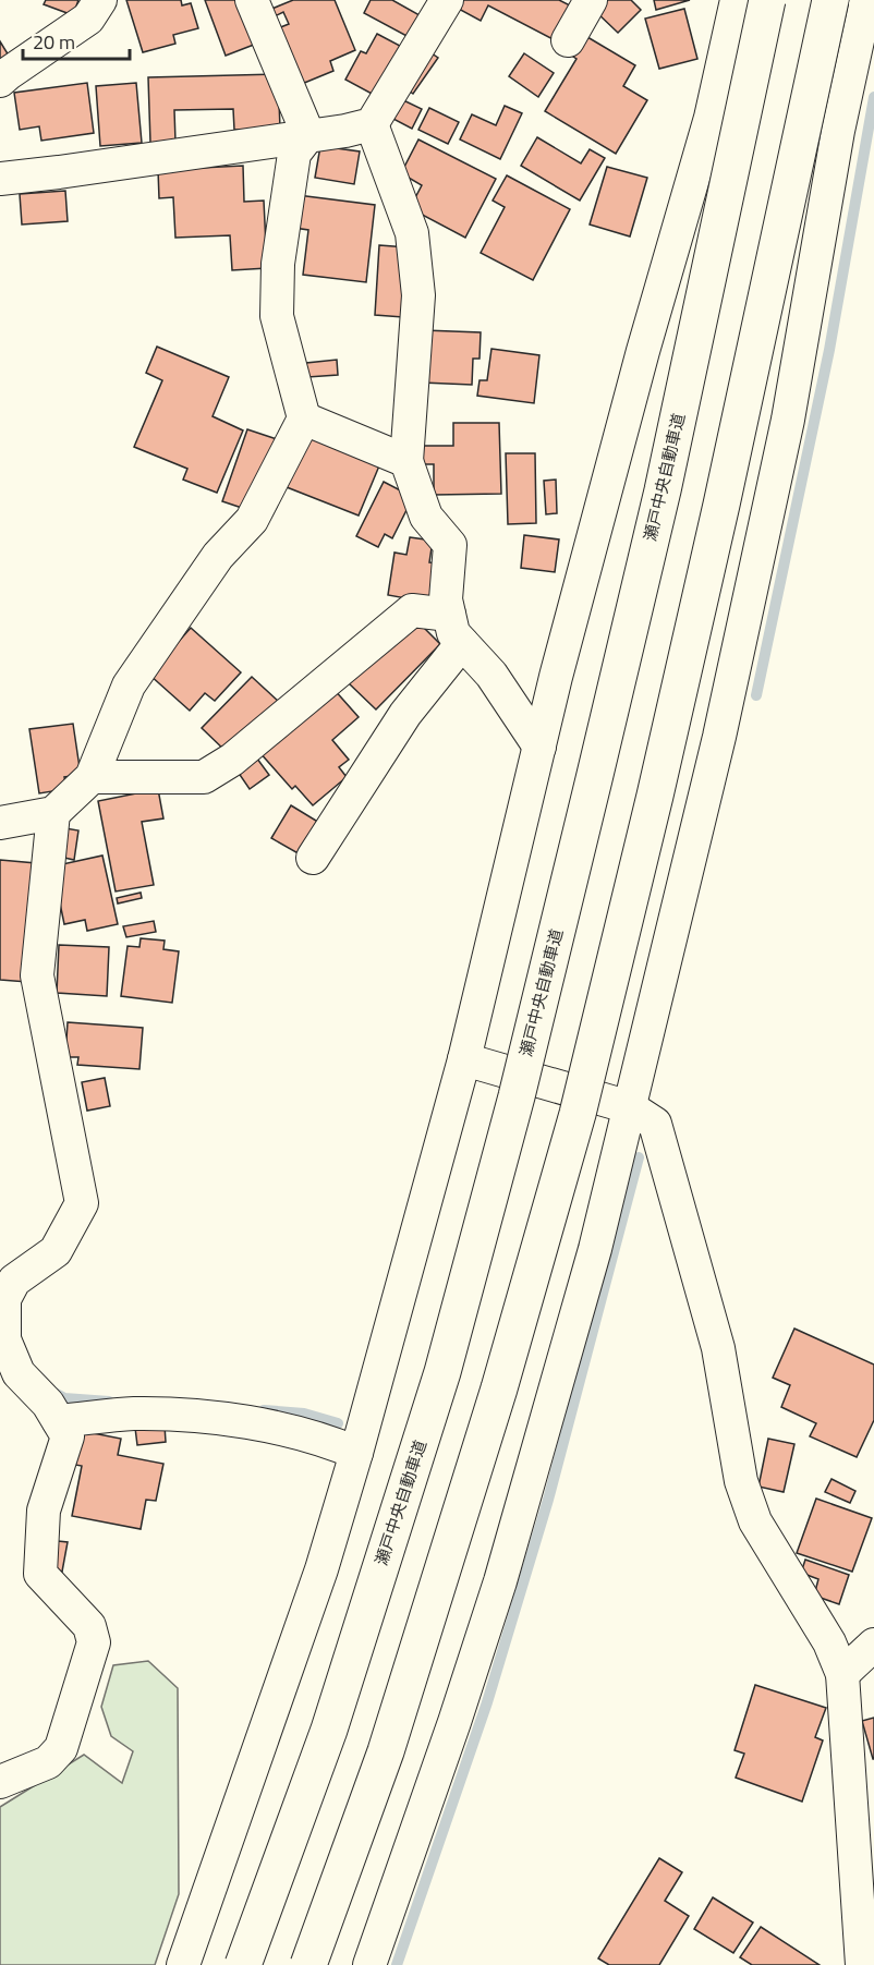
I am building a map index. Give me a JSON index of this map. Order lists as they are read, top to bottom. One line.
{"streets":{"highway":["瀬戸中央自動車道"]},"scale_bar":"20 m"}
